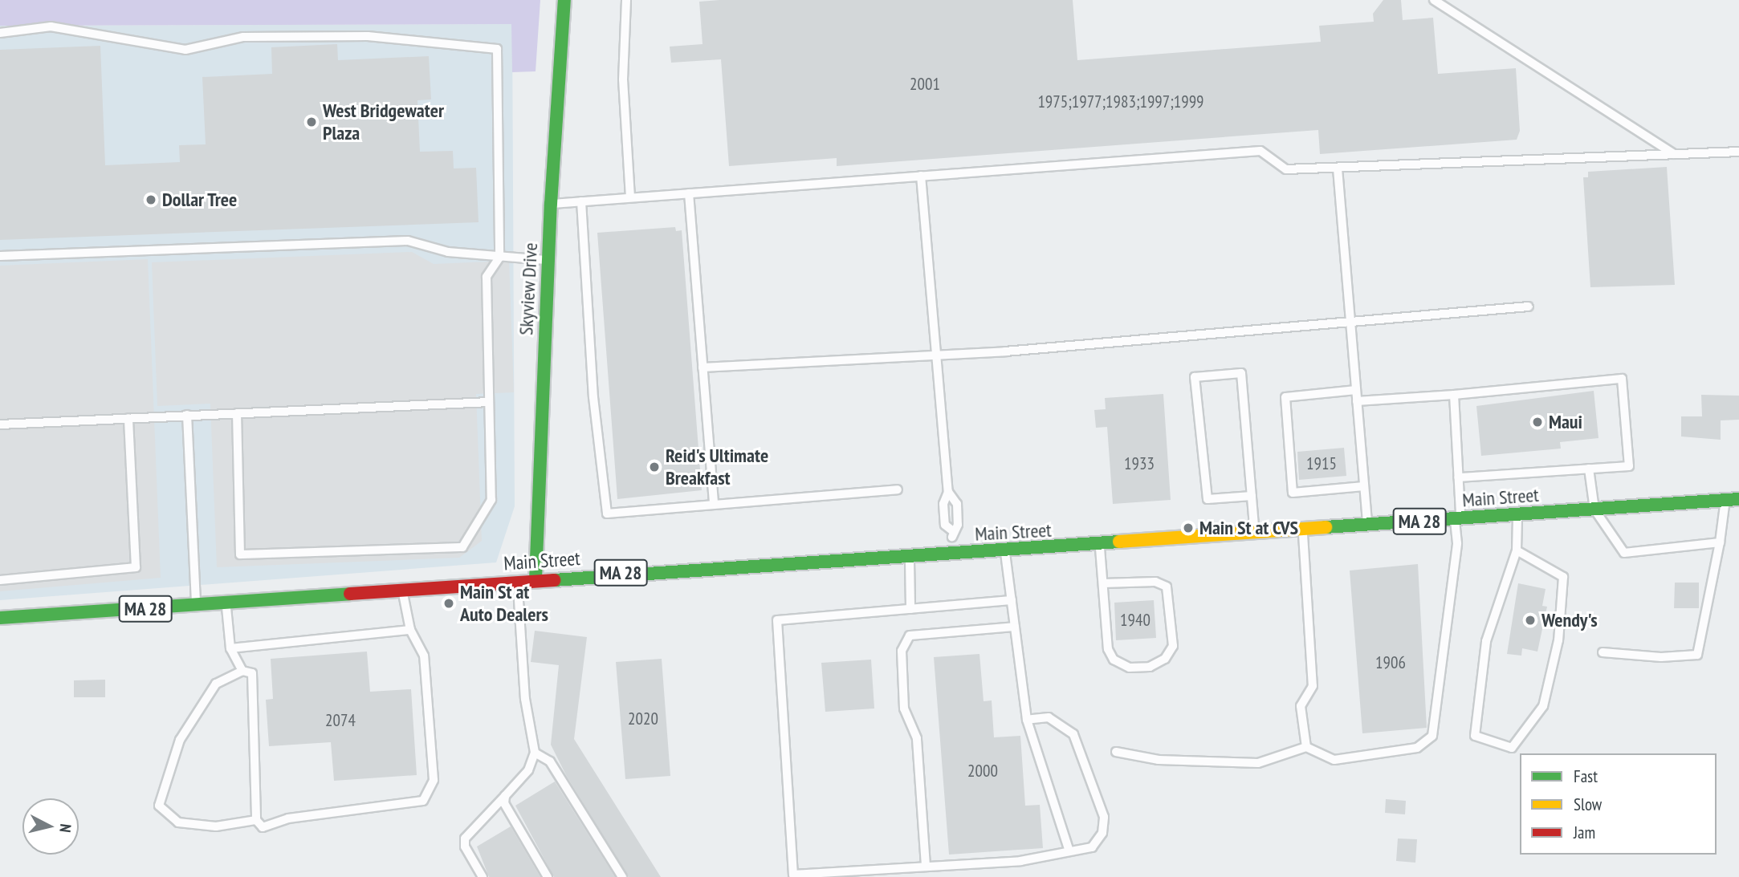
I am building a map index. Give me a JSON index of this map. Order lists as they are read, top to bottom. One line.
{"streets":{"main road":["Skyview Drive","Main Street","MA 28"]},"crossings":[["Skyview Drive","Main Street"],["Main Street","MA 28"]],"places":["West Bridgewater Plaza","Dollar Tree","Maui","Reid's Ultimate Breakfast","Main St at CVS","Main St at Auto Dealers","Wendy's"],"house_numbers":["2001","1975;1977;1983;1997;1999","1933","1915","1940","1906","2020","2074","2000"],"legend":["Fast","Slow","Jam"],"north":"right"}
